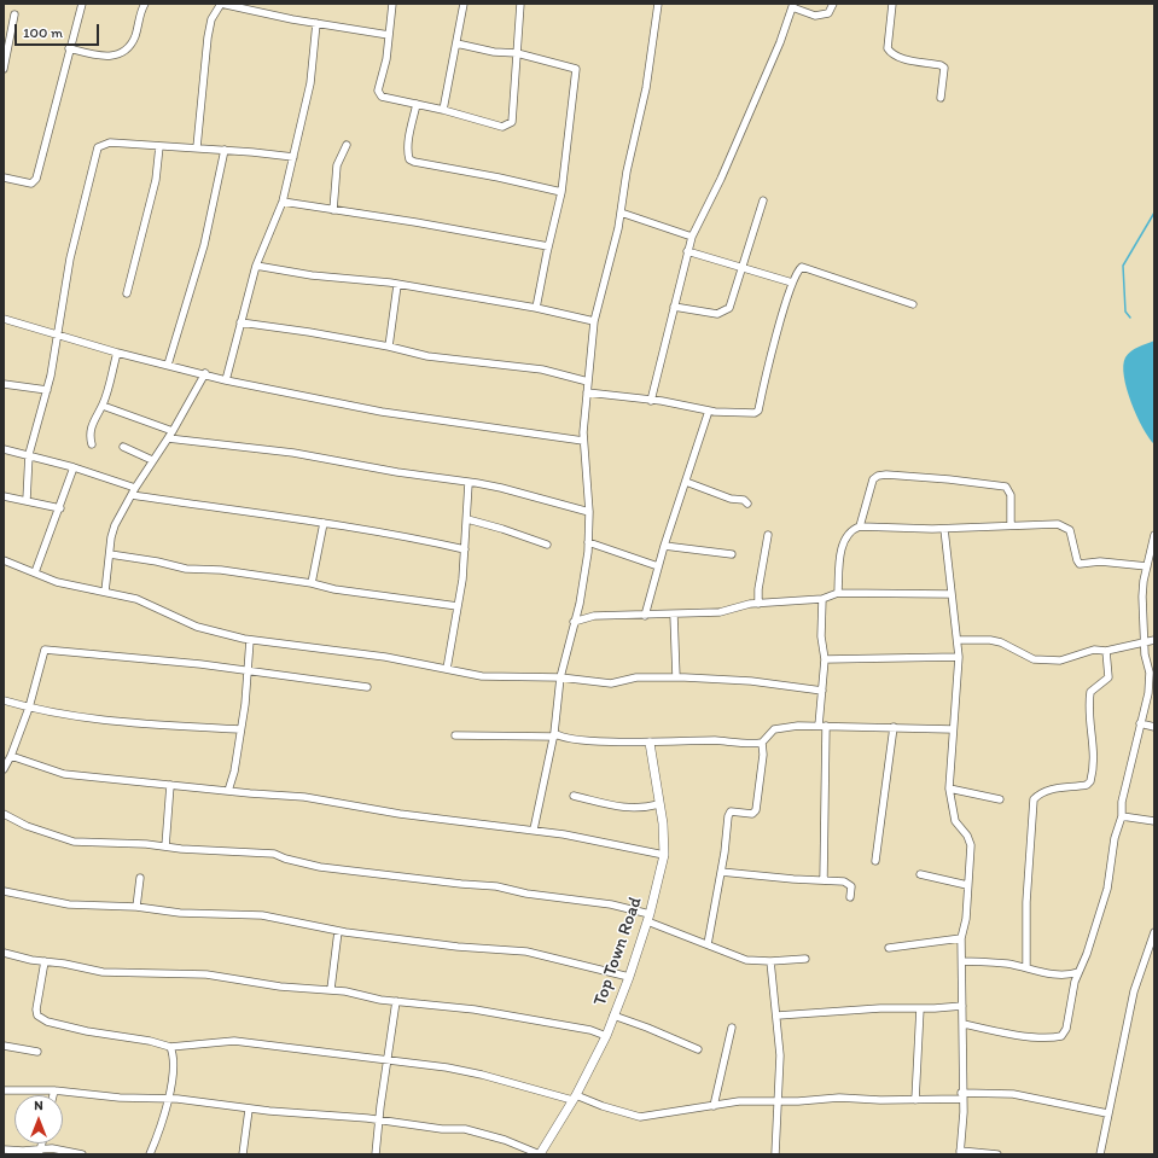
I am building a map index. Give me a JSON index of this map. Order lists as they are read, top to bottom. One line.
{"streets":{"street":["Top Town Road"]},"scale_bar":"100 m","north":"top"}
